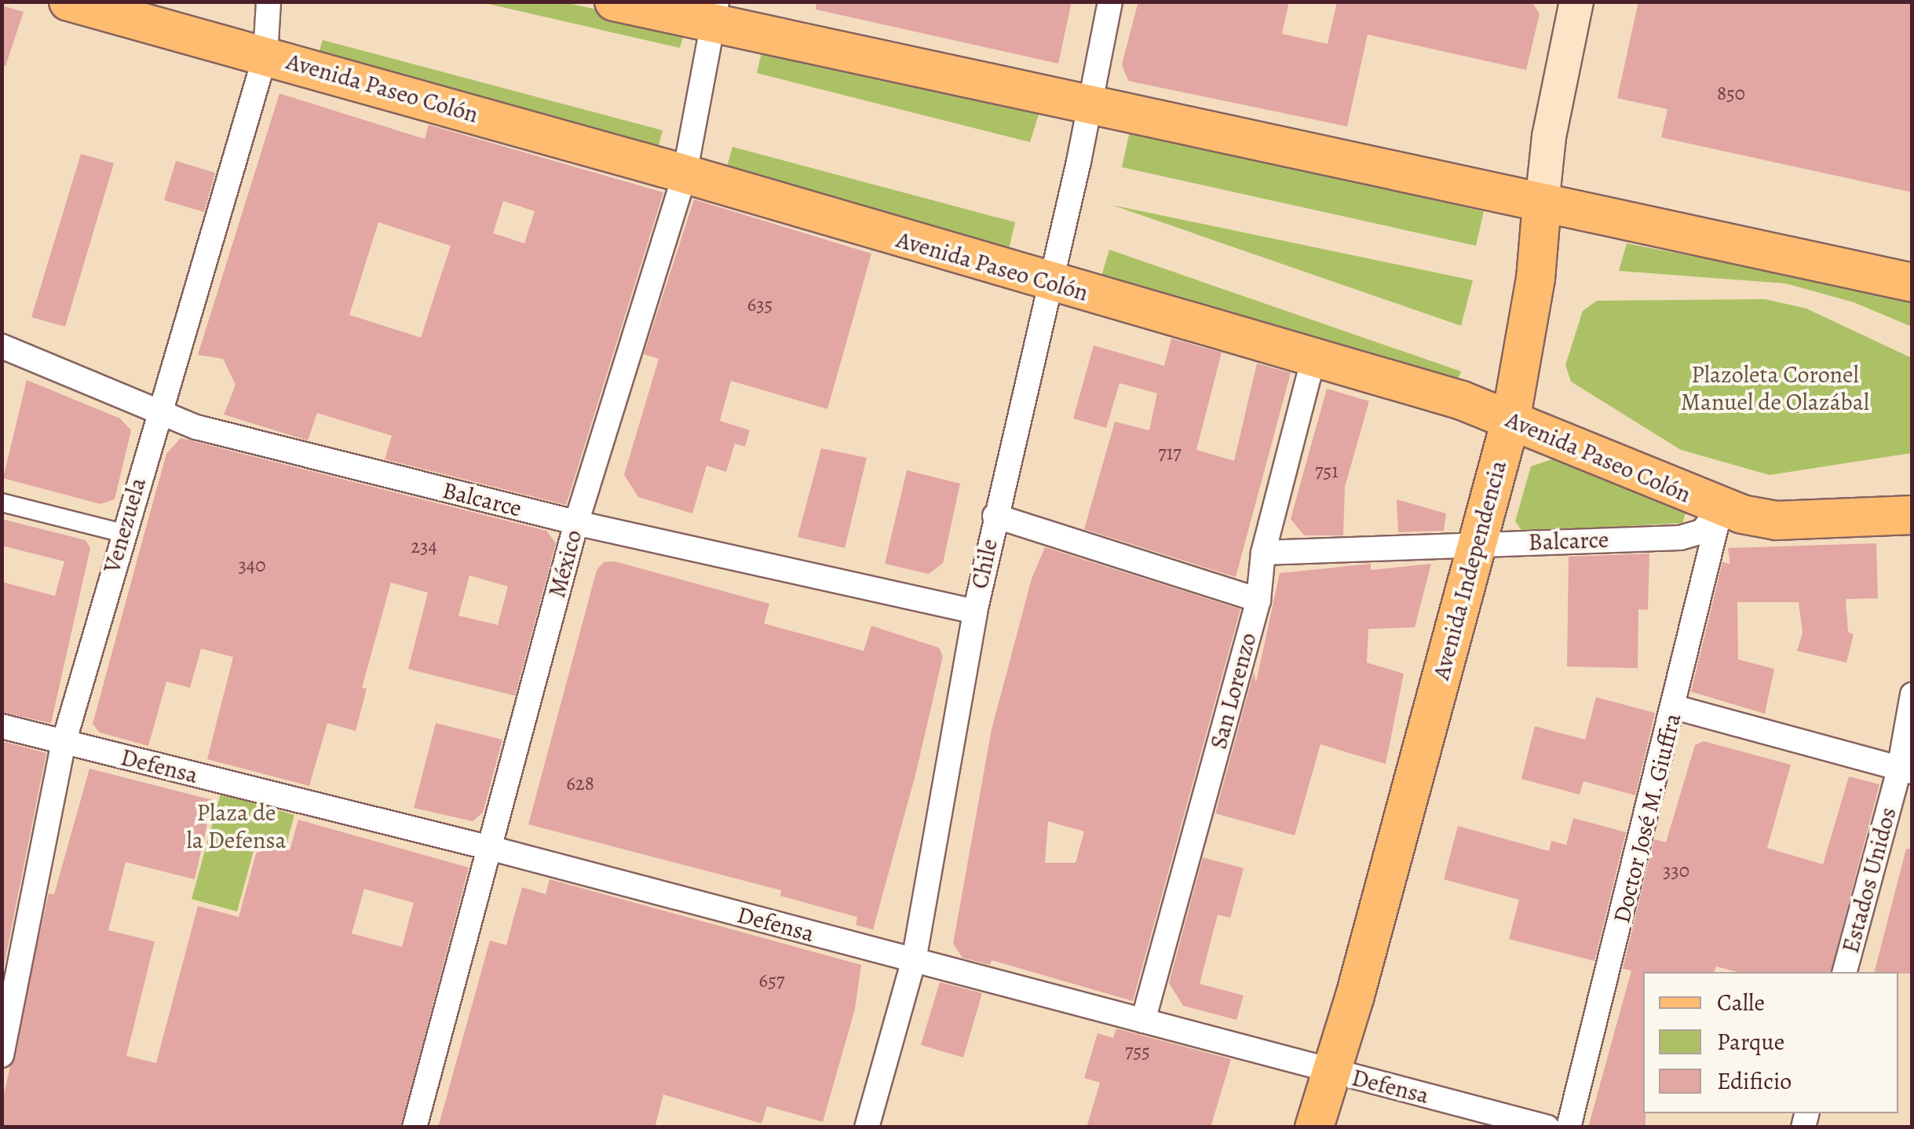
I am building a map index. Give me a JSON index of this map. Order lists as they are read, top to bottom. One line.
{"streets":{"main road":["Avenida Paseo Colón","Avenida Independencia"],"street":["Balcarce","Venezuela","México","Chile","San Lorenzo","Defensa","Doctor José M. Giuffra","Estados Unidos"]},"crossings":[["Avenida Paseo Colón","Balcarce"],["Avenida Paseo Colón","Venezuela"],["Avenida Paseo Colón","México"],["Avenida Paseo Colón","Chile"],["Avenida Paseo Colón","Avenida Independencia"],["Avenida Paseo Colón","San Lorenzo"],["Avenida Paseo Colón","Doctor José M. Giuffra"],["Balcarce","Venezuela"],["Balcarce","México"],["Balcarce","Chile"],["Balcarce","Avenida Independencia"],["Balcarce","San Lorenzo"],["Balcarce","Doctor José M. Giuffra"],["Venezuela","Defensa"],["México","Defensa"],["Chile","Defensa"],["Avenida Independencia","Defensa"],["San Lorenzo","Defensa"]],"parks":["Plazoleta Coronel Manuel de Olazábal","Plaza de la Defensa"],"house_numbers":["850","635","717","751","234","340","628","330","657","755"],"legend":["Calle","Parque","Edificio"]}
